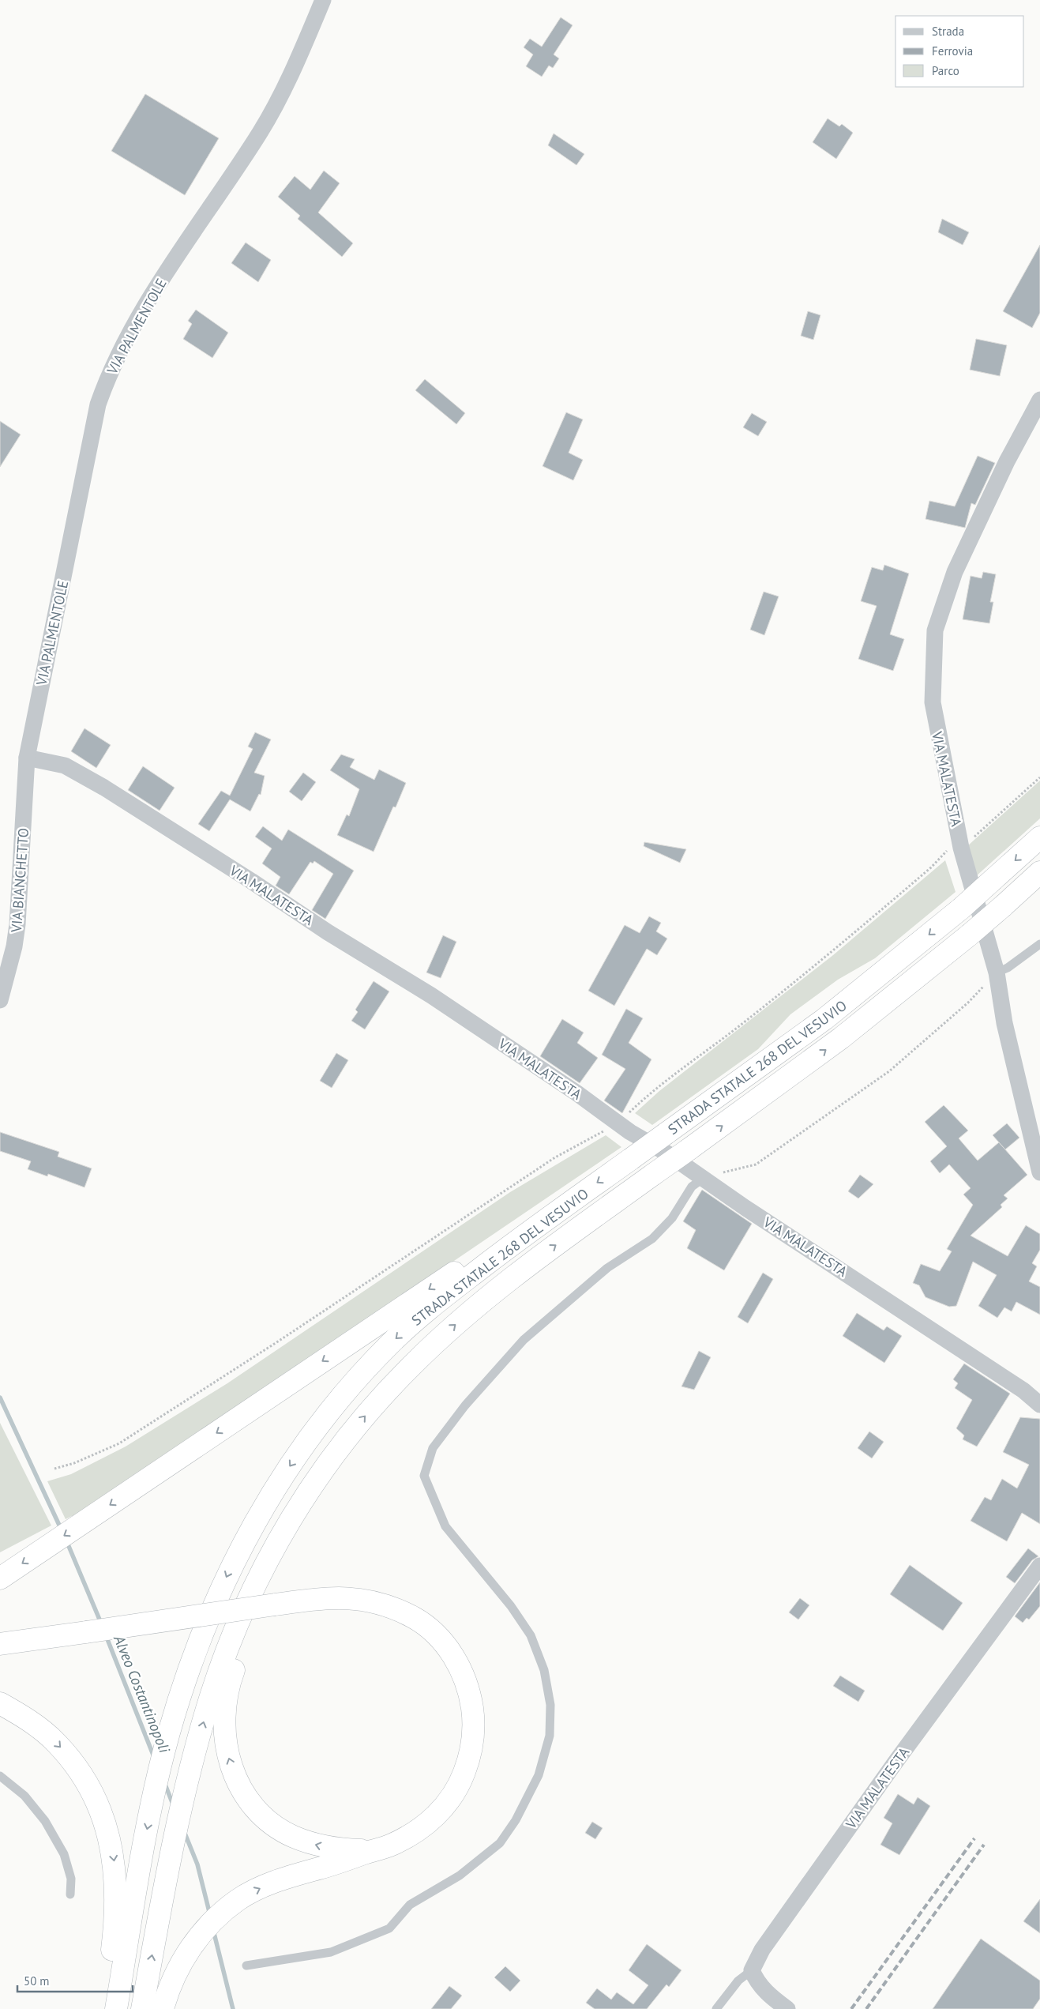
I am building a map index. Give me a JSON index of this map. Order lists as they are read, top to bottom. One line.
{"streets":{"highway":["STRADA STATALE 268 DEL VESUVIO"],"street":["VIA PALMENTOLE","VIA MALATESTA","VIA BIANCHETTO"]},"crossings":[["VIA PALMENTOLE","VIA MALATESTA"],["VIA PALMENTOLE","VIA BIANCHETTO"],["VIA MALATESTA","VIA BIANCHETTO"]],"water":["Alveo Costantinopoli"],"legend":["Strada","Ferrovia","Parco"],"scale_bar":"50 m"}
